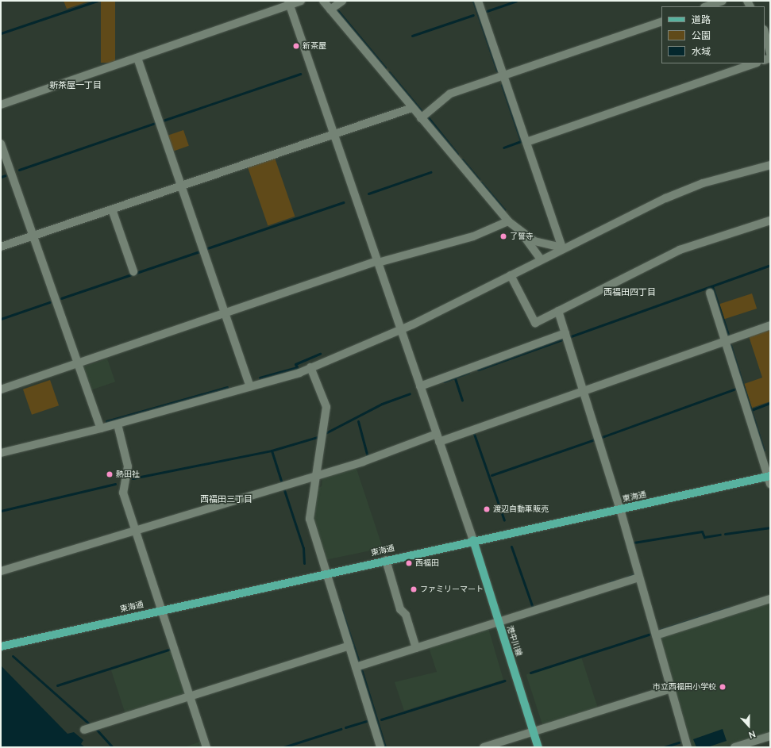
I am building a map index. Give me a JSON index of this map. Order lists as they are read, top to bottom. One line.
{"streets":{"main road":["東海通","港中川線"]},"crossings":[["東海通","港中川線"]],"districts":["新茶屋一丁目","西福田四丁目","西福田三丁目"],"places":["新茶屋","了誓寺","熱田社","渡辺自動車販売","西福田","ファミリーマート","市立西福田小学校"],"legend":["道路","公園","水域"],"north":"bottom"}
